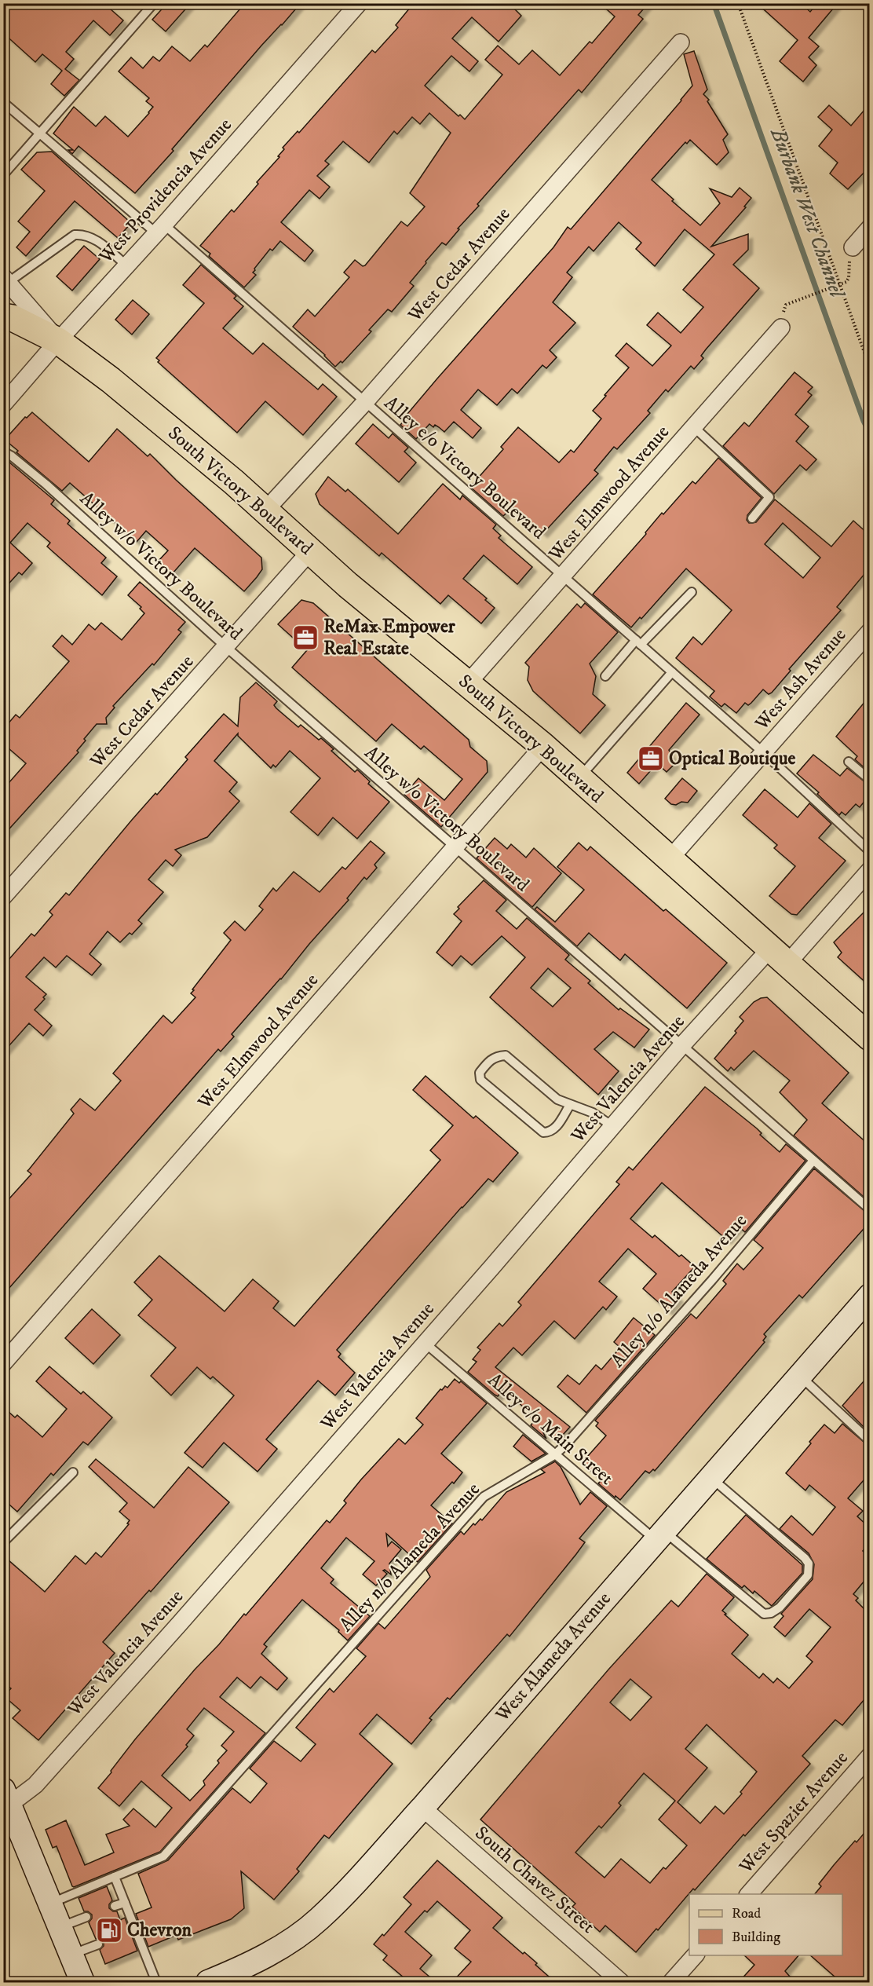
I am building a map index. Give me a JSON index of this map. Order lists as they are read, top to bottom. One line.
{"streets":{"main road":["South Victory Boulevard","West Alameda Avenue"],"street":["West Providencia Avenue","West Cedar Avenue","West Elmwood Avenue","West Ash Avenue","West Valencia Avenue","West Spazier Avenue","South Chavez Street"],"lane":["Alley e/o Victory Boulevard","Alley w/o Victory Boulevard","Alley n/o Alameda Avenue","Alley e/o Main Street"]},"crossings":[["West Providencia Avenue","Alley e/o Victory Boulevard"],["West Providencia Avenue","South Victory Boulevard"],["West Cedar Avenue","Alley e/o Victory Boulevard"],["West Cedar Avenue","South Victory Boulevard"],["West Cedar Avenue","Alley w/o Victory Boulevard"],["Alley e/o Victory Boulevard","West Elmwood Avenue"],["Alley e/o Victory Boulevard","West Ash Avenue"],["South Victory Boulevard","West Elmwood Avenue"],["South Victory Boulevard","West Ash Avenue"],["South Victory Boulevard","West Valencia Avenue"],["West Elmwood Avenue","Alley w/o Victory Boulevard"],["Alley w/o Victory Boulevard","West Valencia Avenue"],["Alley w/o Victory Boulevard","Alley n/o Alameda Avenue"],["West Valencia Avenue","Alley e/o Main Street"],["Alley n/o Alameda Avenue","Alley e/o Main Street"],["Alley e/o Main Street","West Alameda Avenue"],["West Alameda Avenue","South Chavez Street"]],"water":["Burbank West Channel"],"places":{"office":["ReMax Empower Real Estate","Optical Boutique"],"fuel station":["Chevron"]},"legend":["Road","Building"]}
